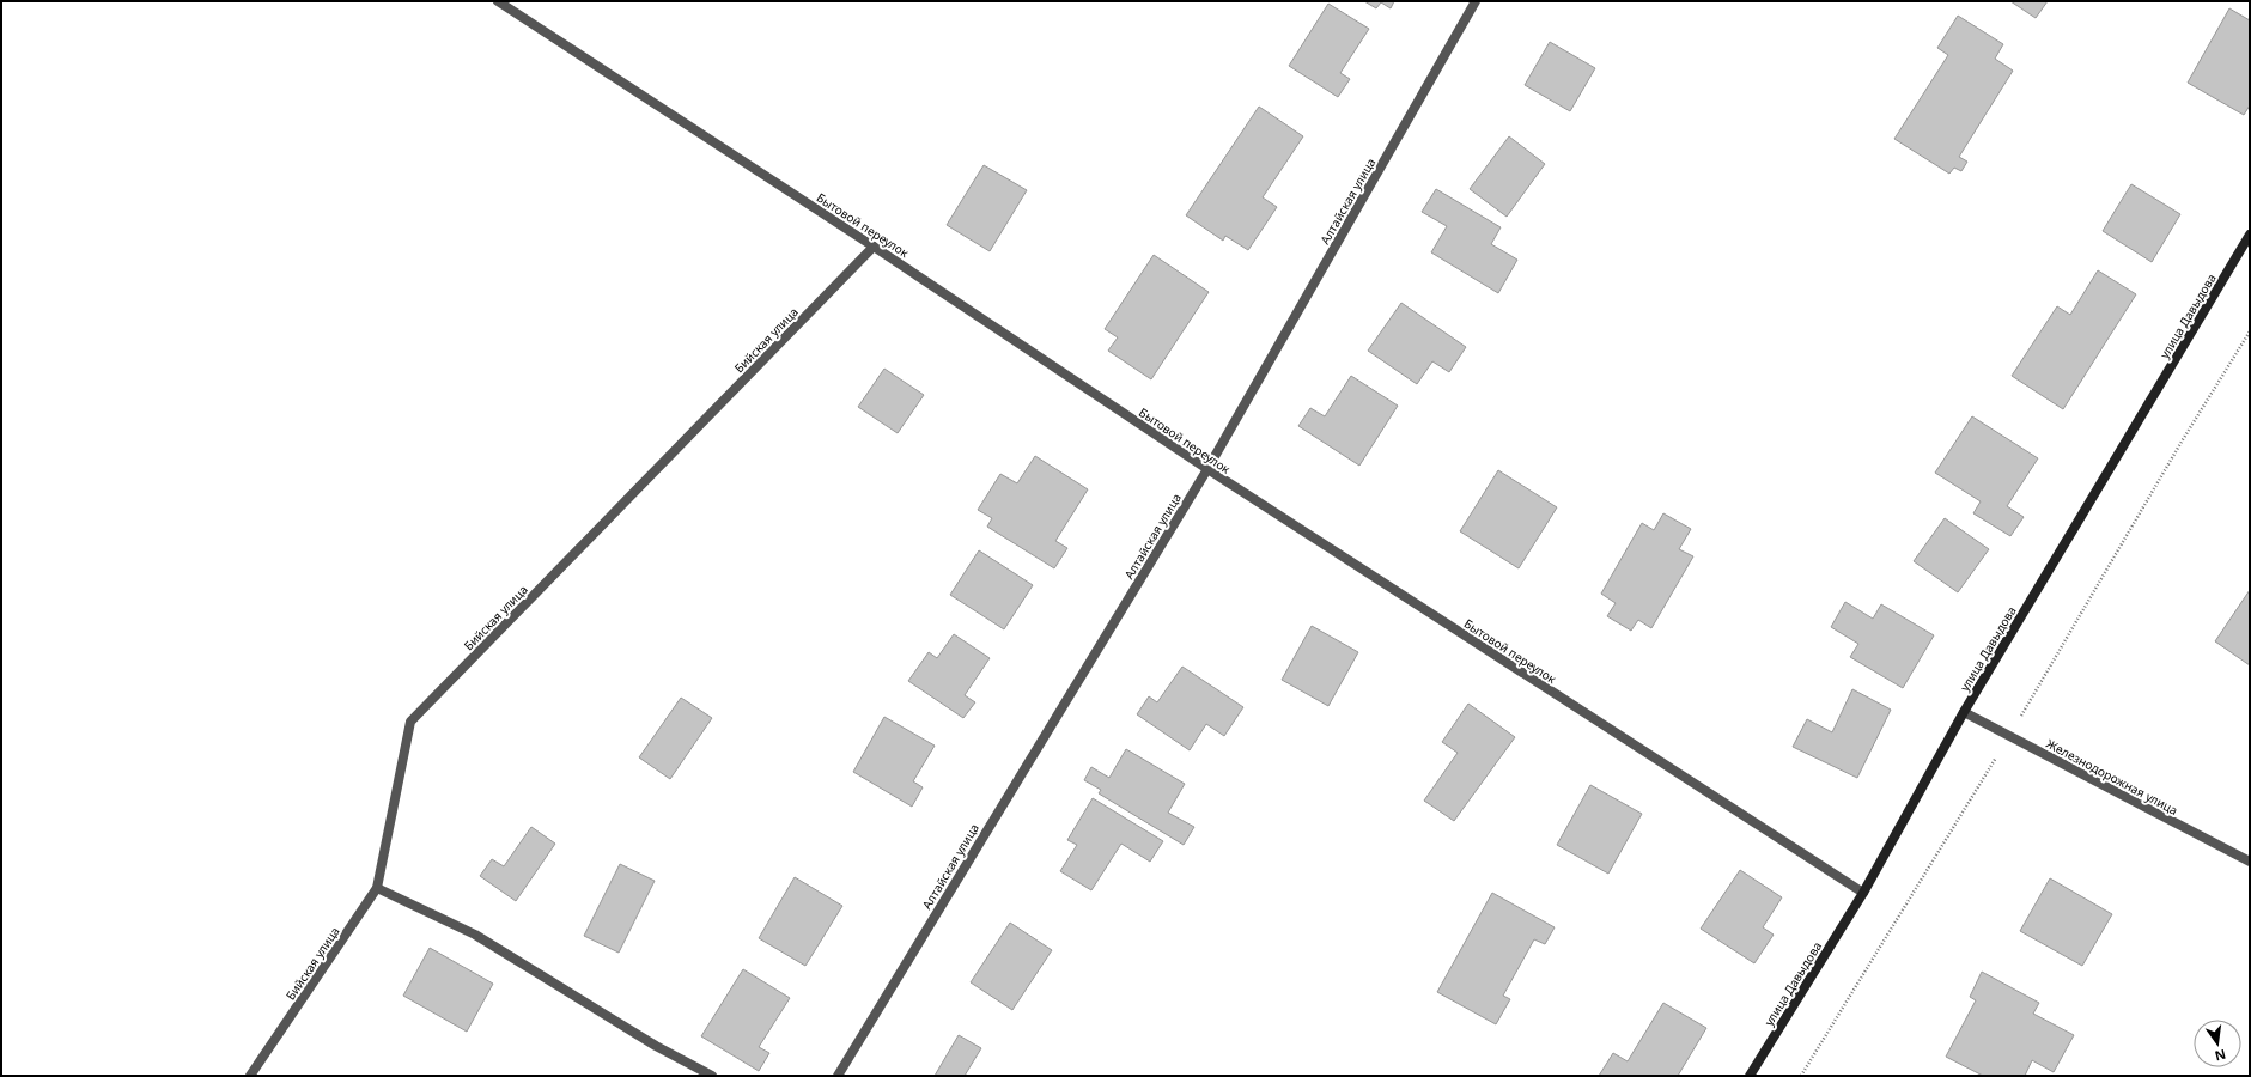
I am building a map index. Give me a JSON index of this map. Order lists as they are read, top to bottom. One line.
{"streets":{"main road":["улица Давыдова"],"street":["Алтайская улица","Бытовой переулок","Бийская улица","Железнодорожная улица"]},"crossings":[["Алтайская улица","Бытовой переулок"],["Бытовой переулок","улица Давыдова"],["Бытовой переулок","Бийская улица"],["улица Давыдова","Железнодорожная улица"]],"north":"bottom"}
